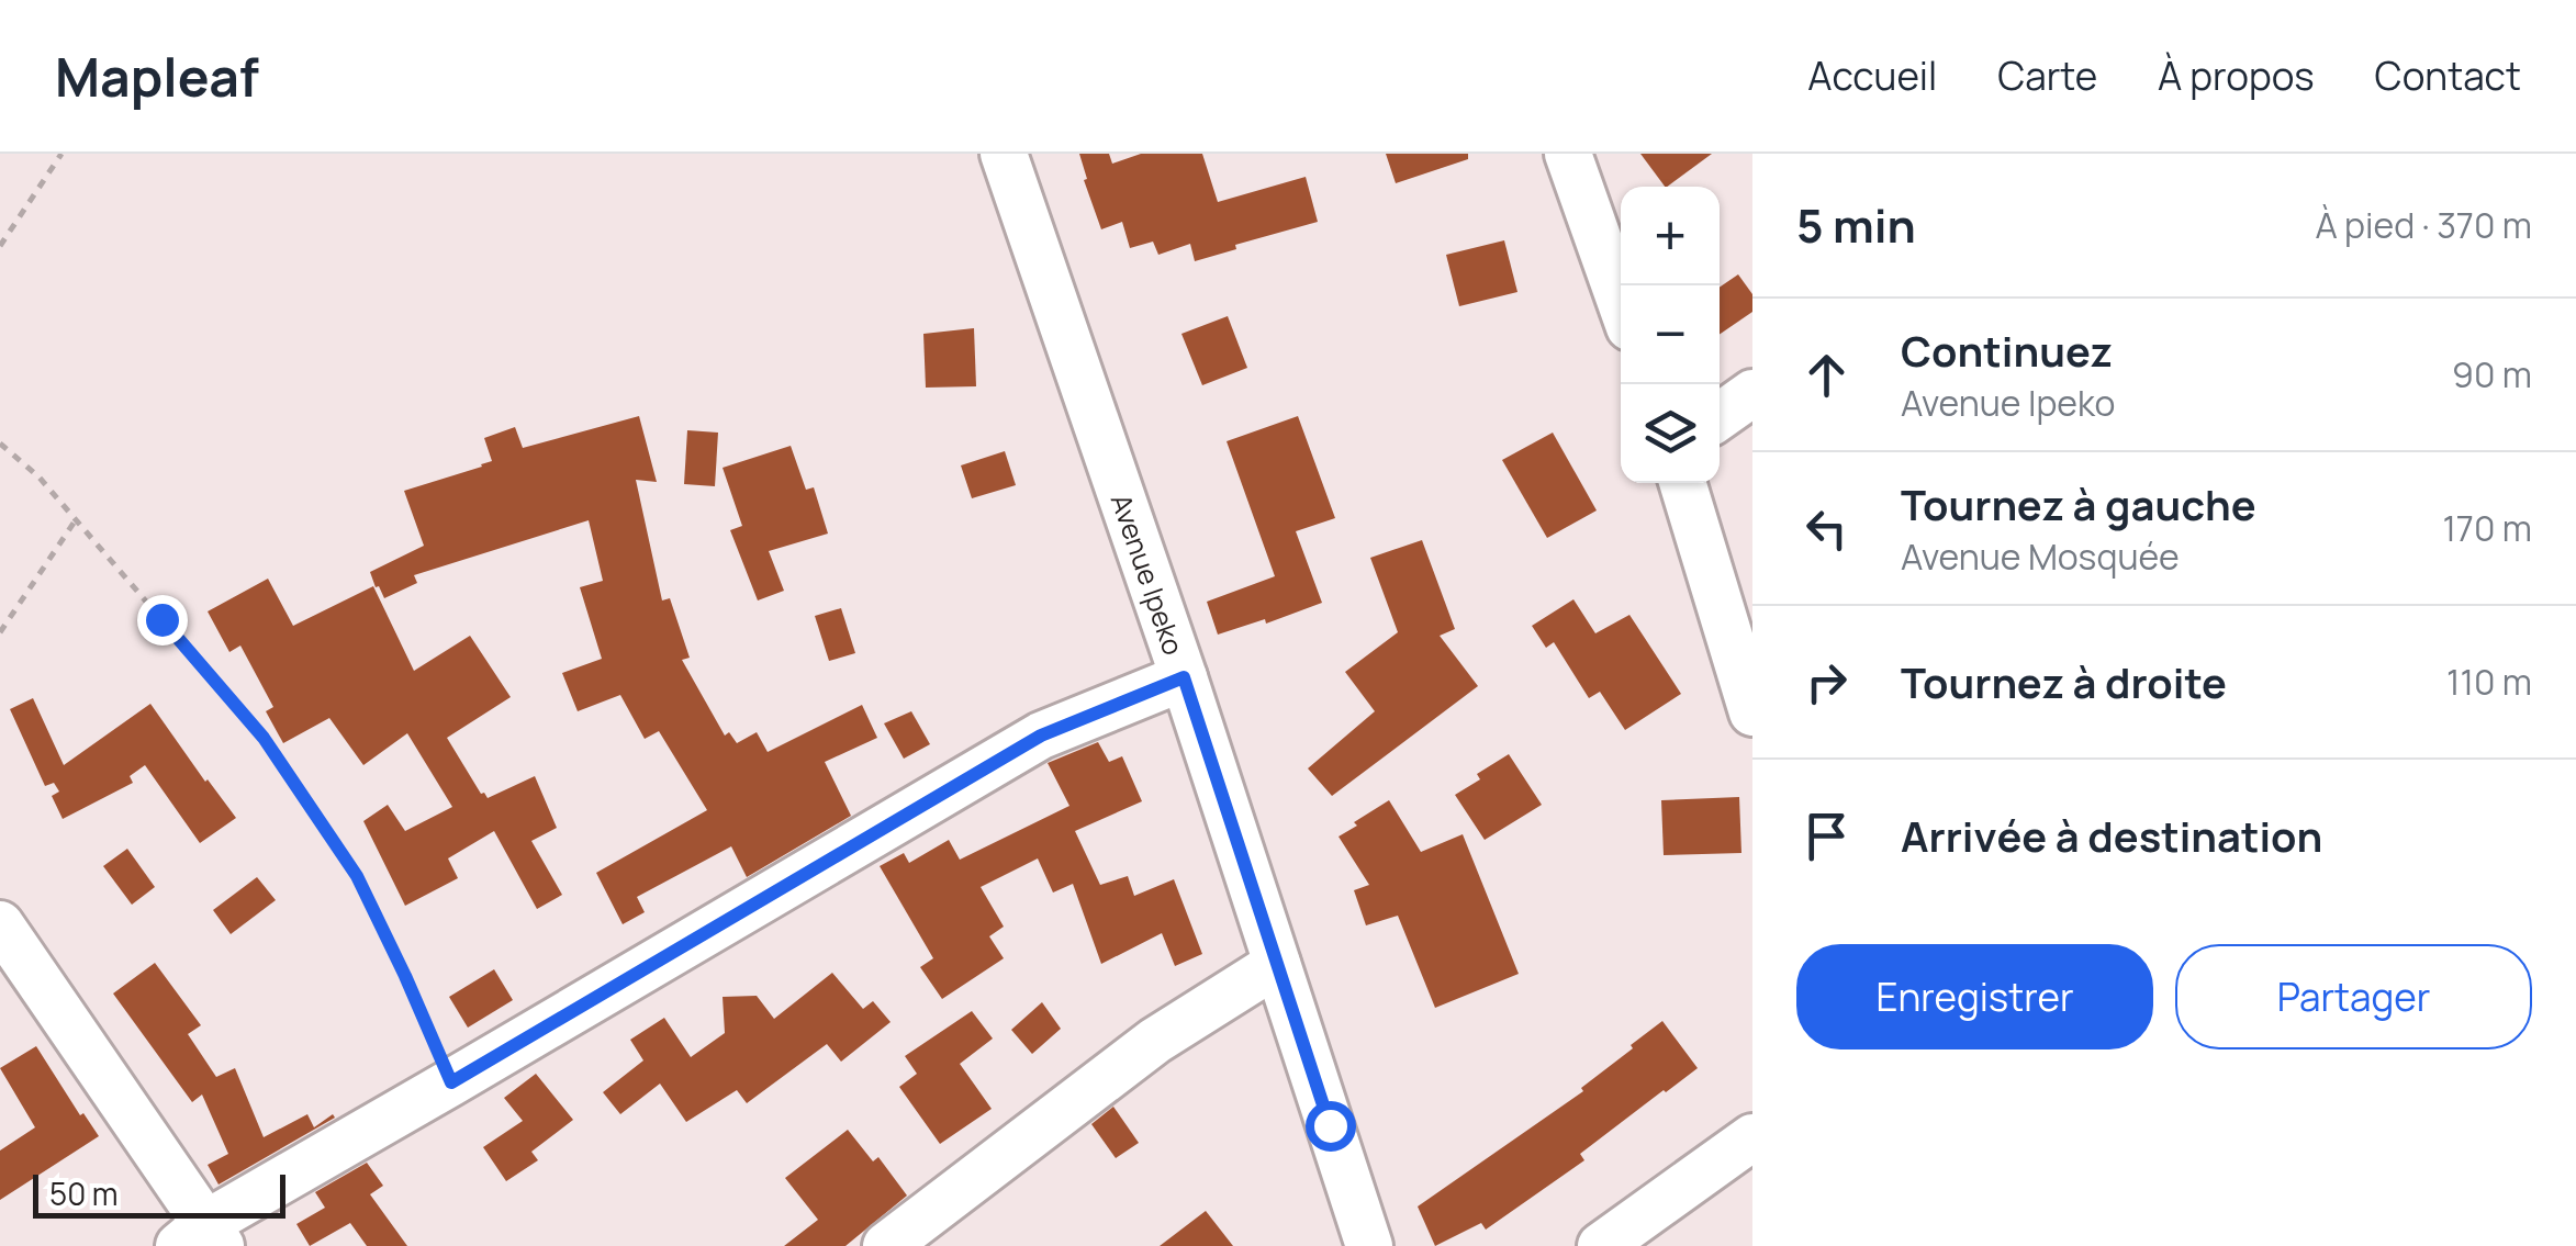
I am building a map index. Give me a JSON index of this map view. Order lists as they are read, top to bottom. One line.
{"streets":{"street":["Avenue Ipeko"]},"scale_bar":"50 m","page":{"header":"Mapleaf","nav":["Accueil","Carte","À propos","Contact"],"heading":["5 min","À pied · 370 m"],"map_buttons":["+","−"],"list":[["Continuez","Avenue Ipeko","90 m"],["Tournez à gauche","Avenue Mosquée","170 m"],["Tournez à droite","110 m"],"Arrivée à destination"],"buttons":["Enregistrer","Partager"],"scale":"50 m"}}
